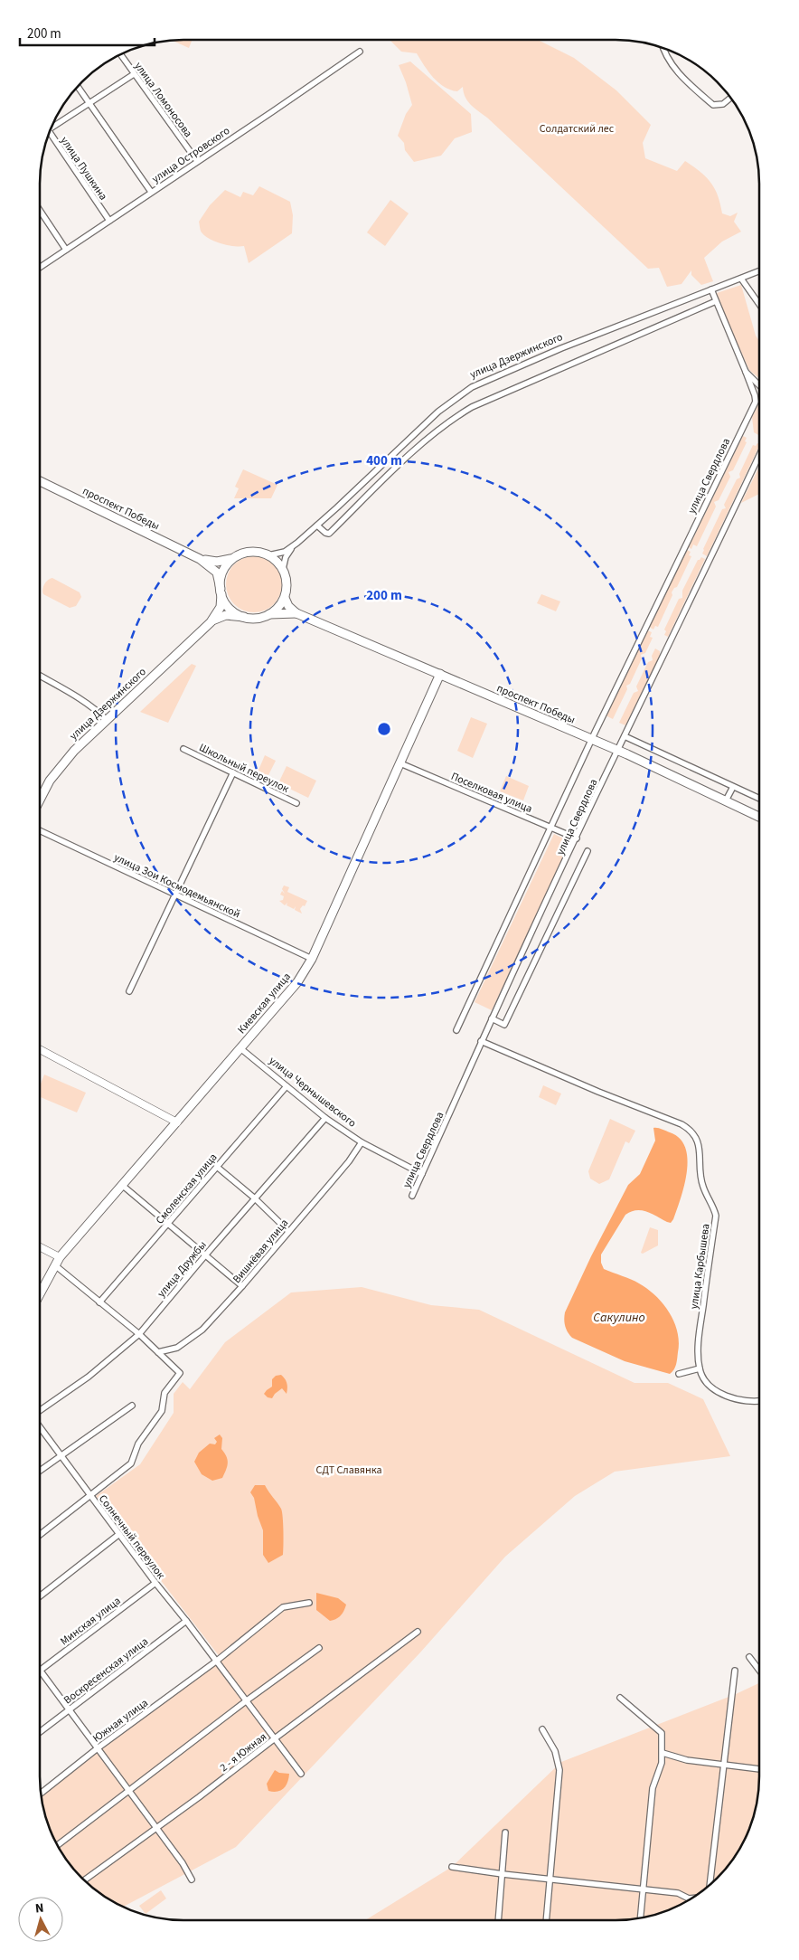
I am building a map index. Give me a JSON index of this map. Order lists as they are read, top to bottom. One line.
{"streets":{"main road":["улица Дзержинского","проспект Победы","Киевская улица"],"street":["улица Ломоносова","улица Островского","улица Пушкина","улица Свердлова","Школьный переулок","Поселковая улица","улица Зои Космодемьянской","улица Чернышевского","Смоленская улица","Вишнёвая улица","улица Карбышева","улица Дружбы","Солнечный переулок","Минская улица","Воскресенская улица","Южная улица","2 - я Южная"]},"crossings":[["улица Ломоносова","улица Островского"],["улица Островского","улица Пушкина"],["улица Дзержинского","проспект Победы"],["улица Свердлова","проспект Победы"],["улица Свердлова","Поселковая улица"],["улица Свердлова","улица Чернышевского"],["улица Свердлова","улица Карбышева"],["проспект Победы","Киевская улица"],["Поселковая улица","Киевская улица"],["улица Зои Космодемьянской","Киевская улица"],["Киевская улица","улица Чернышевского"],["улица Чернышевского","Смоленская улица"],["улица Чернышевского","Вишнёвая улица"],["улица Чернышевского","улица Дружбы"],["Солнечный переулок","Минская улица"],["Солнечный переулок","Воскресенская улица"],["Солнечный переулок","Южная улица"],["Солнечный переулок","2 - я Южная"]],"water":["Сакулино"],"parks":["Солдатский лес","СДТ Славянка"],"scale_bar":"200 m","north":"top","rings":["400 m","200 m"]}
